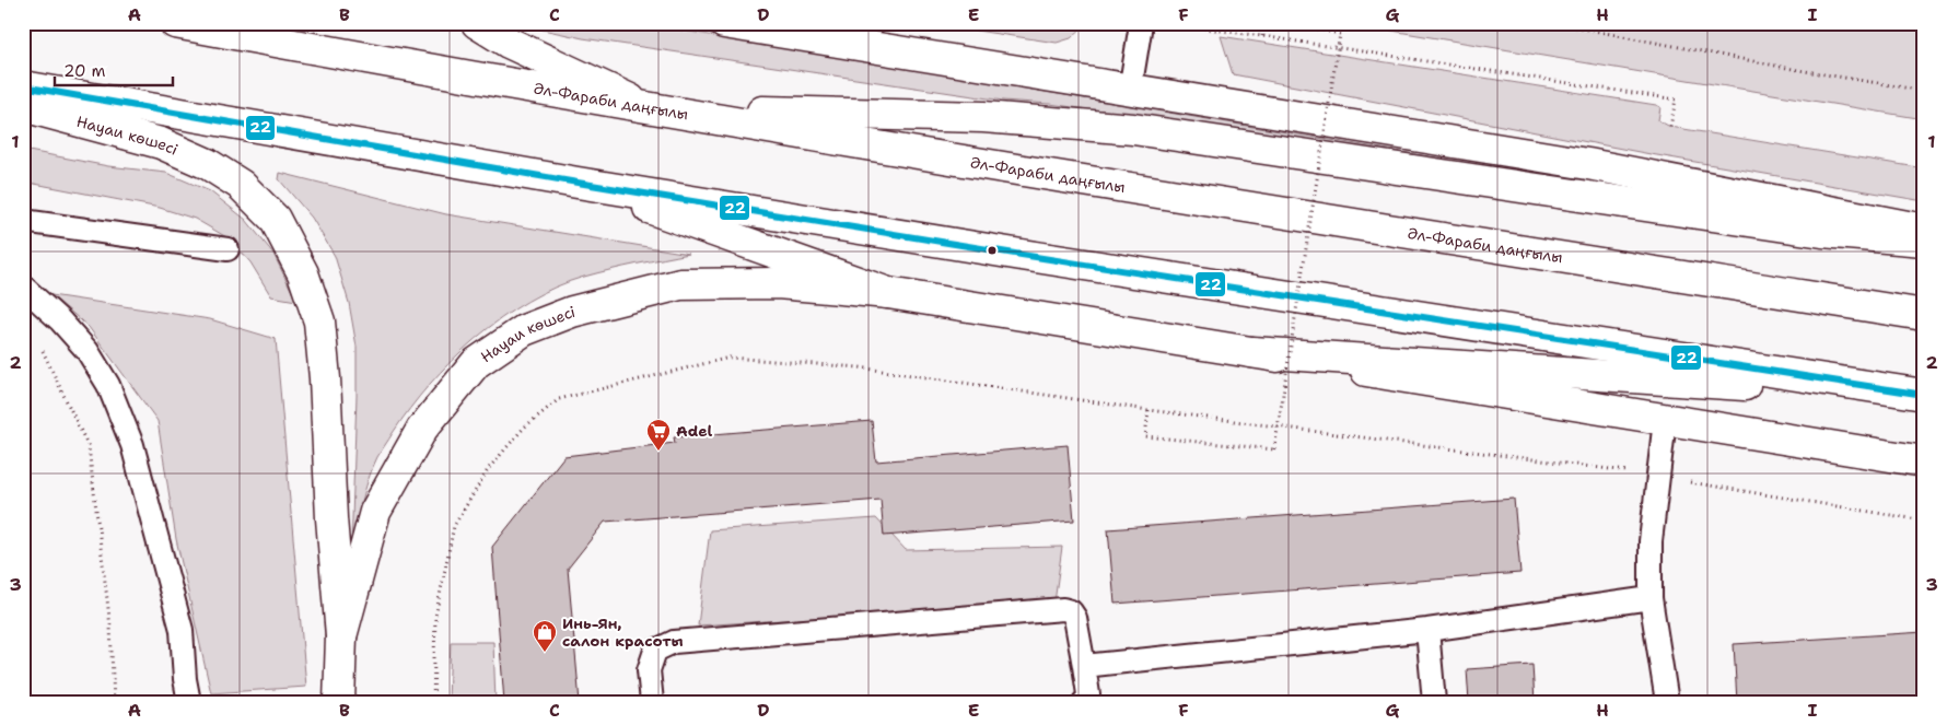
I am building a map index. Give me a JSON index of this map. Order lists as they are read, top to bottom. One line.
{"streets":{"main road":["Әл-Фараби даңғылы","Науаи көшесі"]},"places":{"supermarket":["Adel"],"shop":["Инь-Ян, салон красоты"]},"lines":["transit line 22"],"scale_bar":"20 m","grid":{"columns":["A","B","C","D","E","F","G","H","I"],"rows":["1","2","3"]}}
